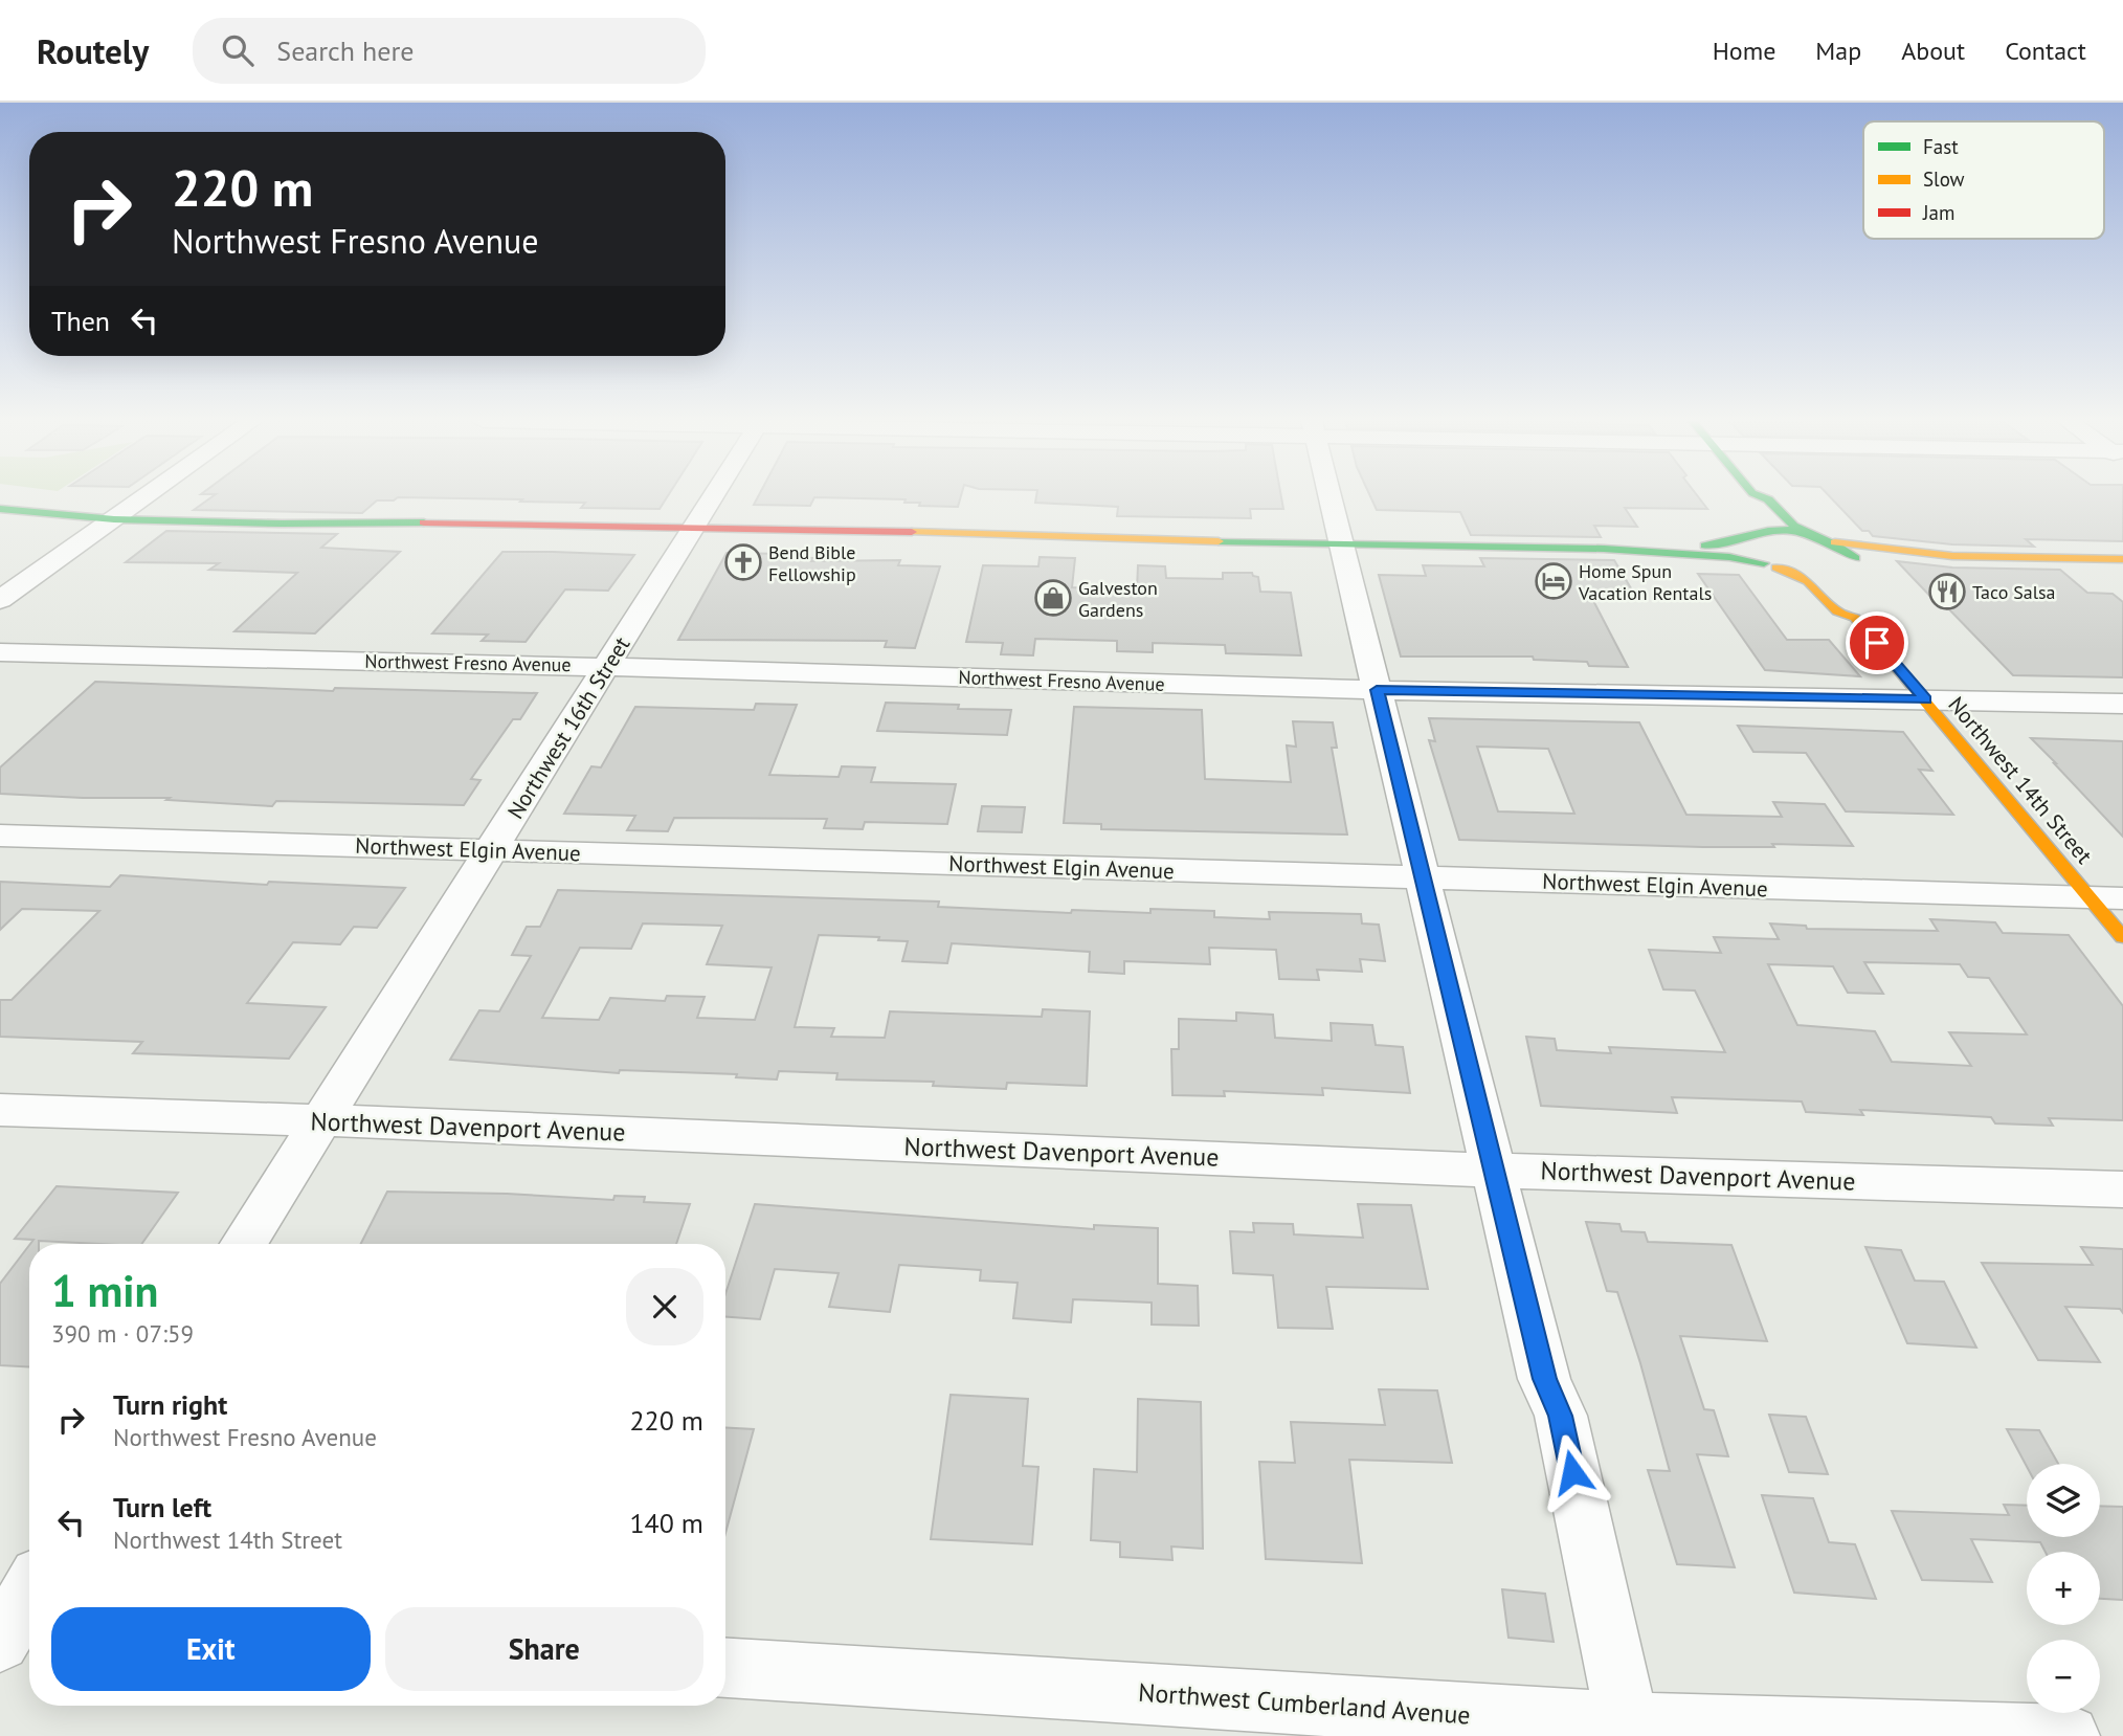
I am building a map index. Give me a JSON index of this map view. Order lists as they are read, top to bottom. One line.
{"streets":{"street":["Northwest Fresno Avenue","Northwest 16th Street","Northwest 14th Street","Northwest Elgin Avenue","Northwest Davenport Avenue","Northwest Cumberland Avenue"]},"crossings":[["Northwest Fresno Avenue","Northwest 16th Street"],["Northwest Fresno Avenue","Northwest 14th Street"],["Northwest 16th Street","Northwest Elgin Avenue"],["Northwest 16th Street","Northwest Davenport Avenue"],["Northwest 14th Street","Northwest Elgin Avenue"]],"places":{"church":["Bend Bible Fellowship"],"hotel":["Home Spun Vacation Rentals"],"restaurant":["Taco Salsa"],"shop":["Galveston Gardens"]},"legend":["Fast","Slow","Jam"],"page":{"header":"Routely","search":"Search here","nav":["Home","Map","About","Contact"],"turn":["220 m","Northwest Fresno Avenue"],"then":"Then","heading":["1 min","390 m · 07:59"],"list":[{"name":"Turn right","note":"Northwest Fresno Avenue","value":"220 m"},{"name":"Turn left","note":"Northwest 14th Street","value":"140 m"}],"map_buttons":["+","−"],"buttons":["Exit","Share"]}}
